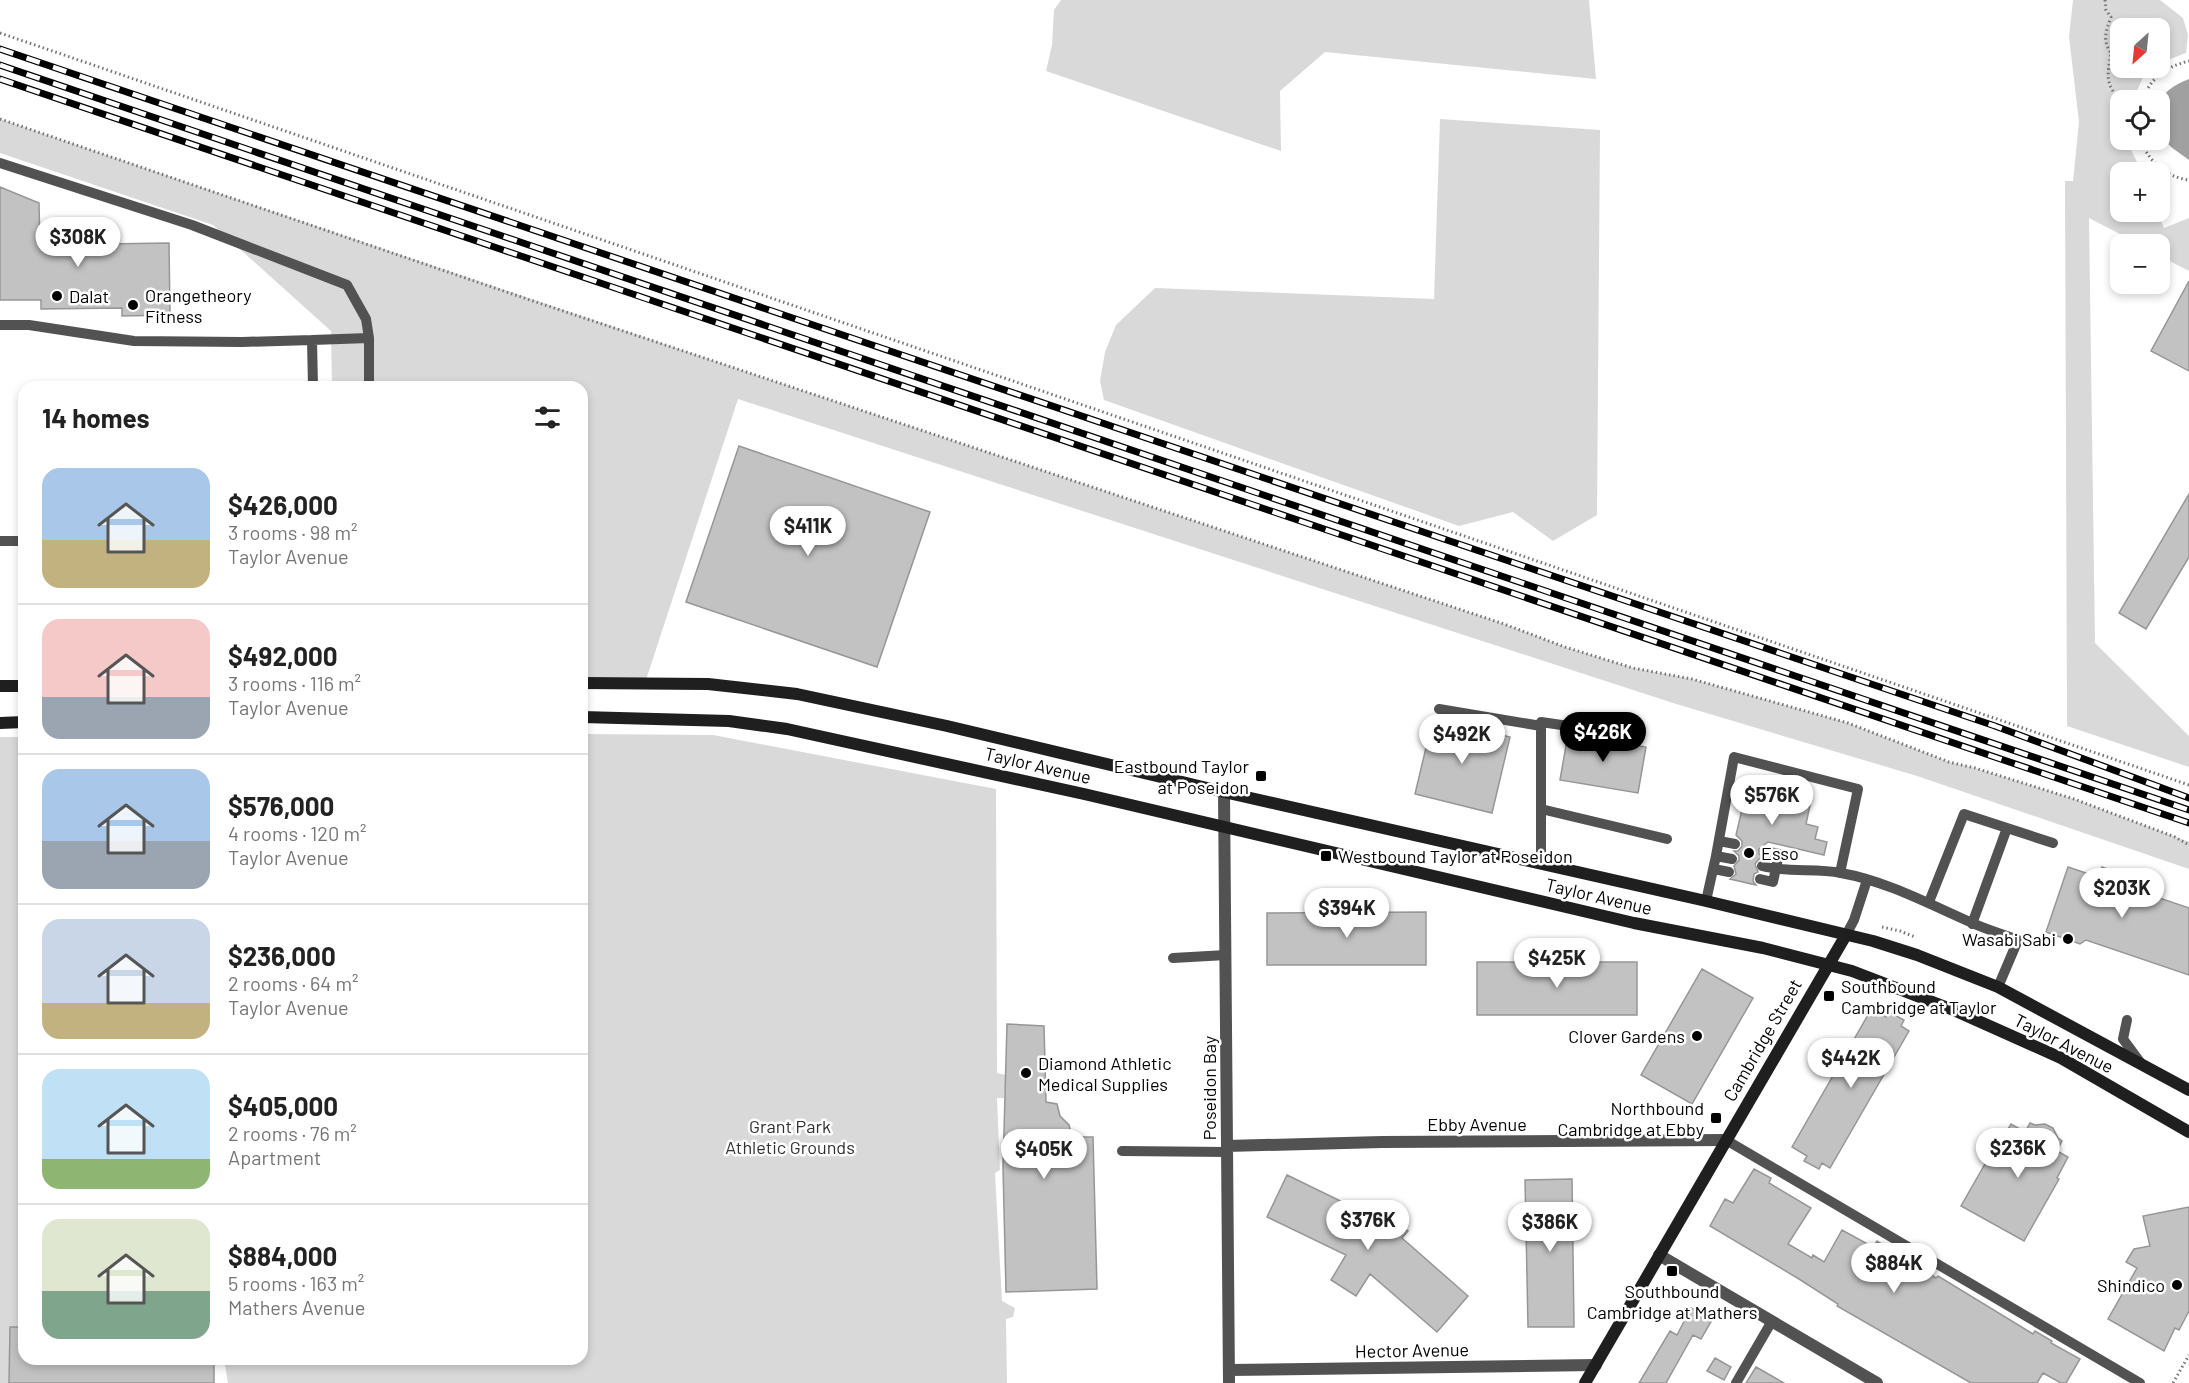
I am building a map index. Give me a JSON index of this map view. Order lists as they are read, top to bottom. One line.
{"streets":{"main road":["Taylor Avenue","Cambridge Street"],"street":["Poseidon Bay","Ebby Avenue","Hector Avenue"]},"crossings":[["Taylor Avenue","Cambridge Street"],["Taylor Avenue","Poseidon Bay"],["Cambridge Street","Ebby Avenue"],["Cambridge Street","Hector Avenue"],["Poseidon Bay","Ebby Avenue"],["Poseidon Bay","Hector Avenue"]],"parks":["Grant Park Athletic Grounds"],"places":{"other":["Dalat","Orangetheory Fitness","Esso","Wasabi Sabi","Clover Gardens","Diamond Athletic Medical Supplies","Shindico"],"transit":["Eastbound Taylor at Poseidon","Westbound Taylor at Poseidon","Southbound Cambridge at Taylor","Northbound Cambridge at Ebby","Southbound Cambridge at Mathers"]},"north":"bottom left","page":{"map_buttons":["+","−"],"price":["$308K","$411K","$426K","$492K","$576K","$203K","$394K","$425K","$442K","$236K","$405K","$376K","$386K","$884K"],"heading":"14 homes","list":[{"name":"$426,000","note":"3 rooms · 98 m² · Taylor Avenue"},{"name":"$492,000","note":"3 rooms · 116 m² · Taylor Avenue"},{"name":"$576,000","note":"4 rooms · 120 m² · Taylor Avenue"},{"name":"$236,000","note":"2 rooms · 64 m² · Taylor Avenue"},{"name":"$405,000","note":"2 rooms · 76 m² · Apartment"},{"name":"$884,000","note":"5 rooms · 163 m² · Mathers Avenue"}]}}
